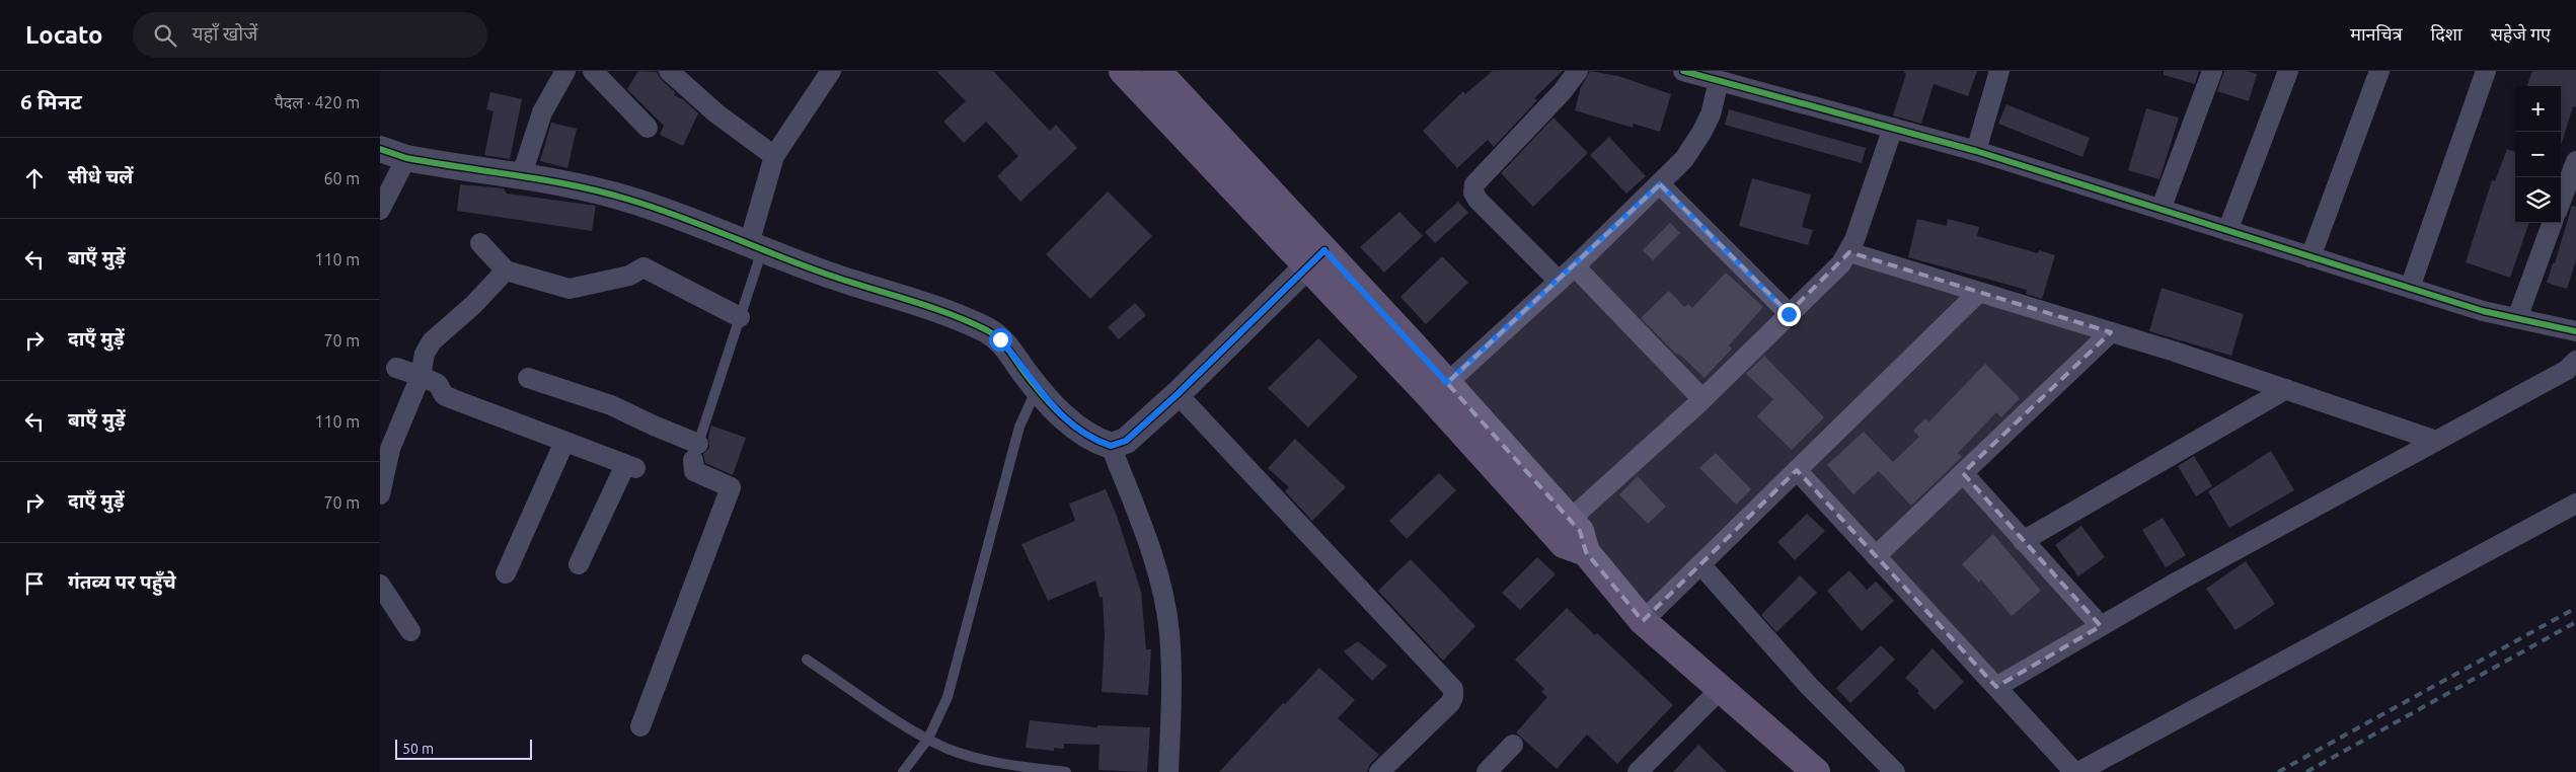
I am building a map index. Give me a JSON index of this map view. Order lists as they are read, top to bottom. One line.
{"scale_bar":"50 m","page":{"header":"Locato","search":"यहाँ खोजें","nav":["मानचित्र","दिशा","सहेजे गए"],"heading":["6 मिनट","पैदल · 420 m"],"map_buttons":["+","−"],"list":[["सीधे चलें","60 m"],["बाएँ मुड़ें","110 m"],["दाएँ मुड़ें","70 m"],["बाएँ मुड़ें","110 m"],["दाएँ मुड़ें","70 m"],"गंतव्य पर पहुँचे"],"scale":"50 m"}}
